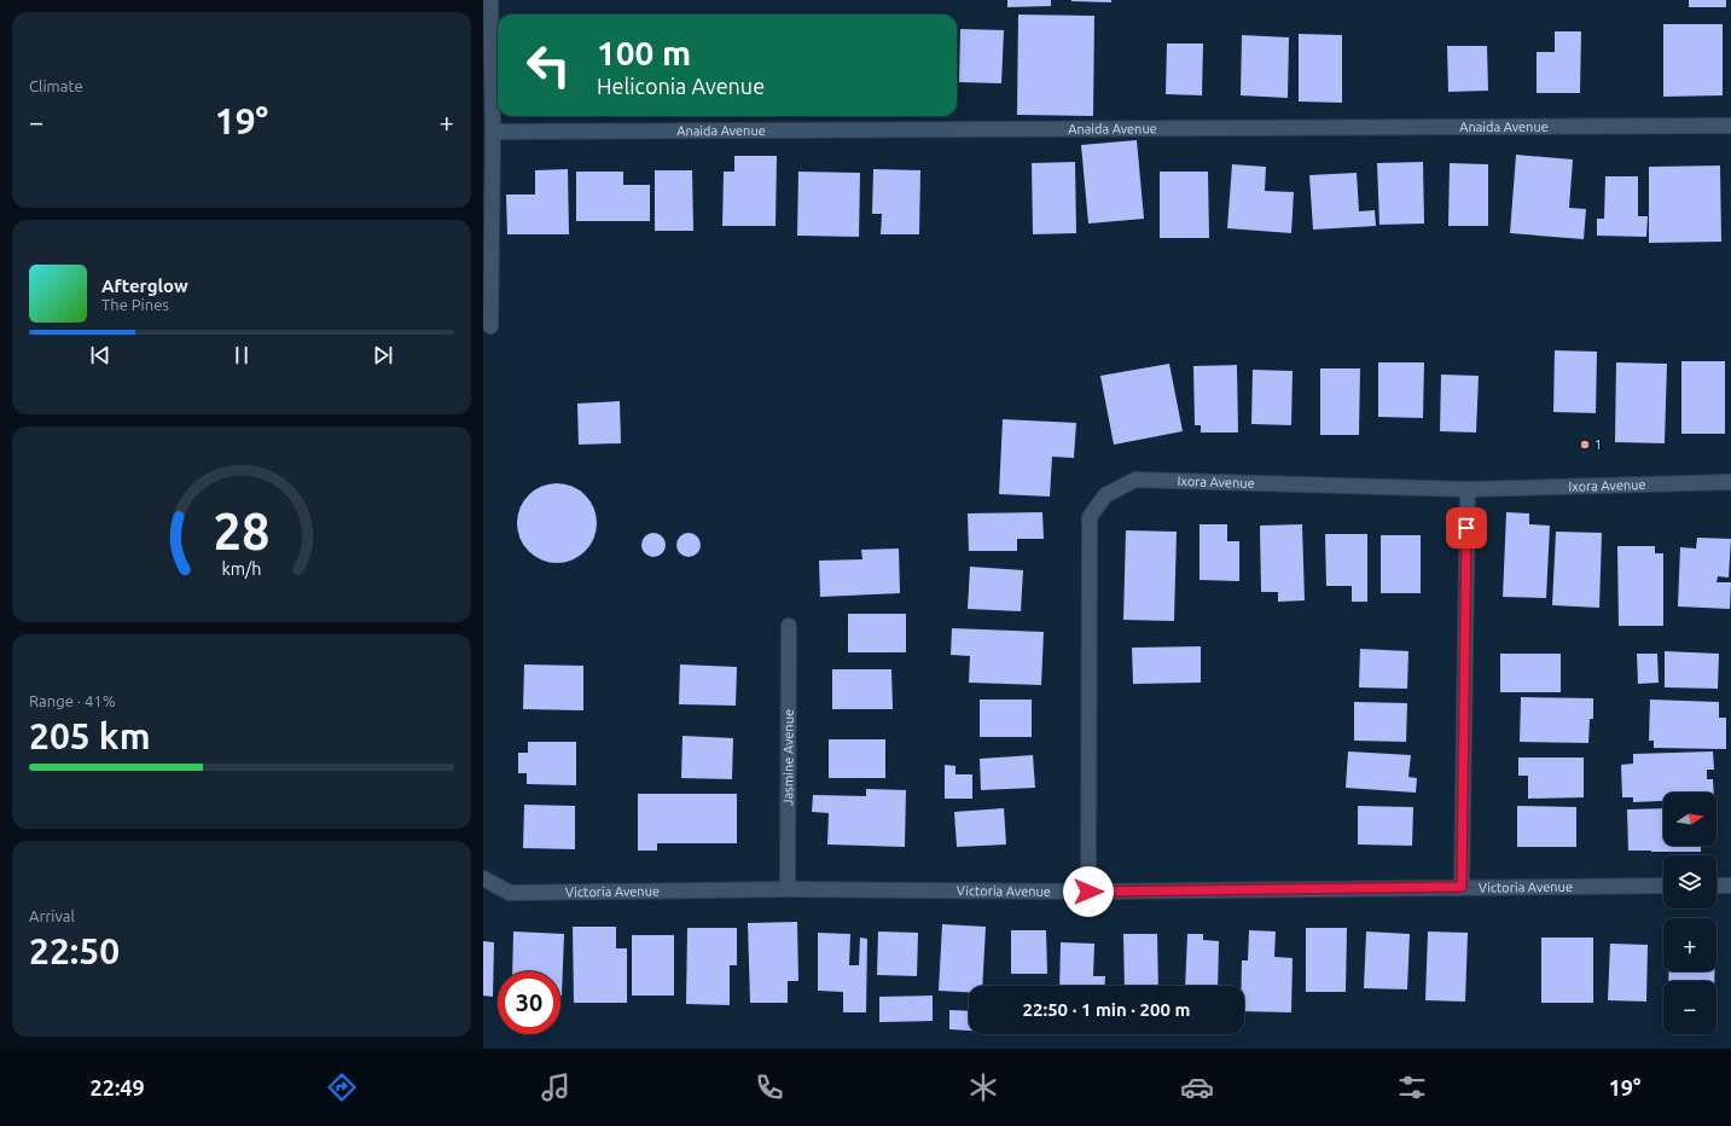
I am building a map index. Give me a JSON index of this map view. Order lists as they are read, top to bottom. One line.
{"streets":{"street":["Anaida Avenue","Ixora Avenue","Jasmine Avenue","Victoria Avenue"]},"crossings":[["Ixora Avenue","Victoria Avenue"],["Jasmine Avenue","Victoria Avenue"]],"places":["1"],"north":"right","page":{"tile":["Climate",["Range · 41%","205 km"],["Arrival","22:50"]],"turn":["100 m","Heliconia Avenue"],"heat":["−","19°","+"],"song":["Afterglow","The Pines"],"map_buttons":["+","−"],"limit":"30","trip":"22:50 · 1 min · 200 m","tabs":["22:49","19°"],"gauge":["28","km/h"]}}
